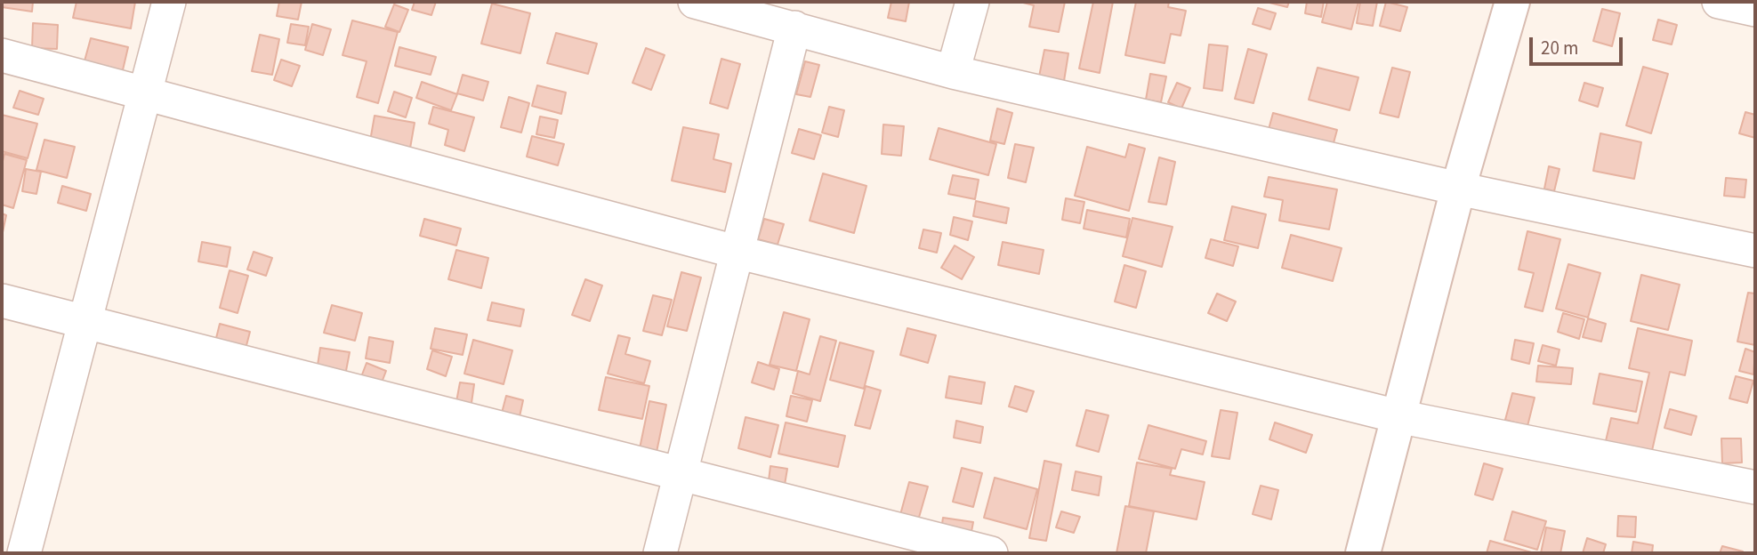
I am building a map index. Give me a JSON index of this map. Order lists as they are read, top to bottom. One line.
{"scale_bar":"20 m"}
